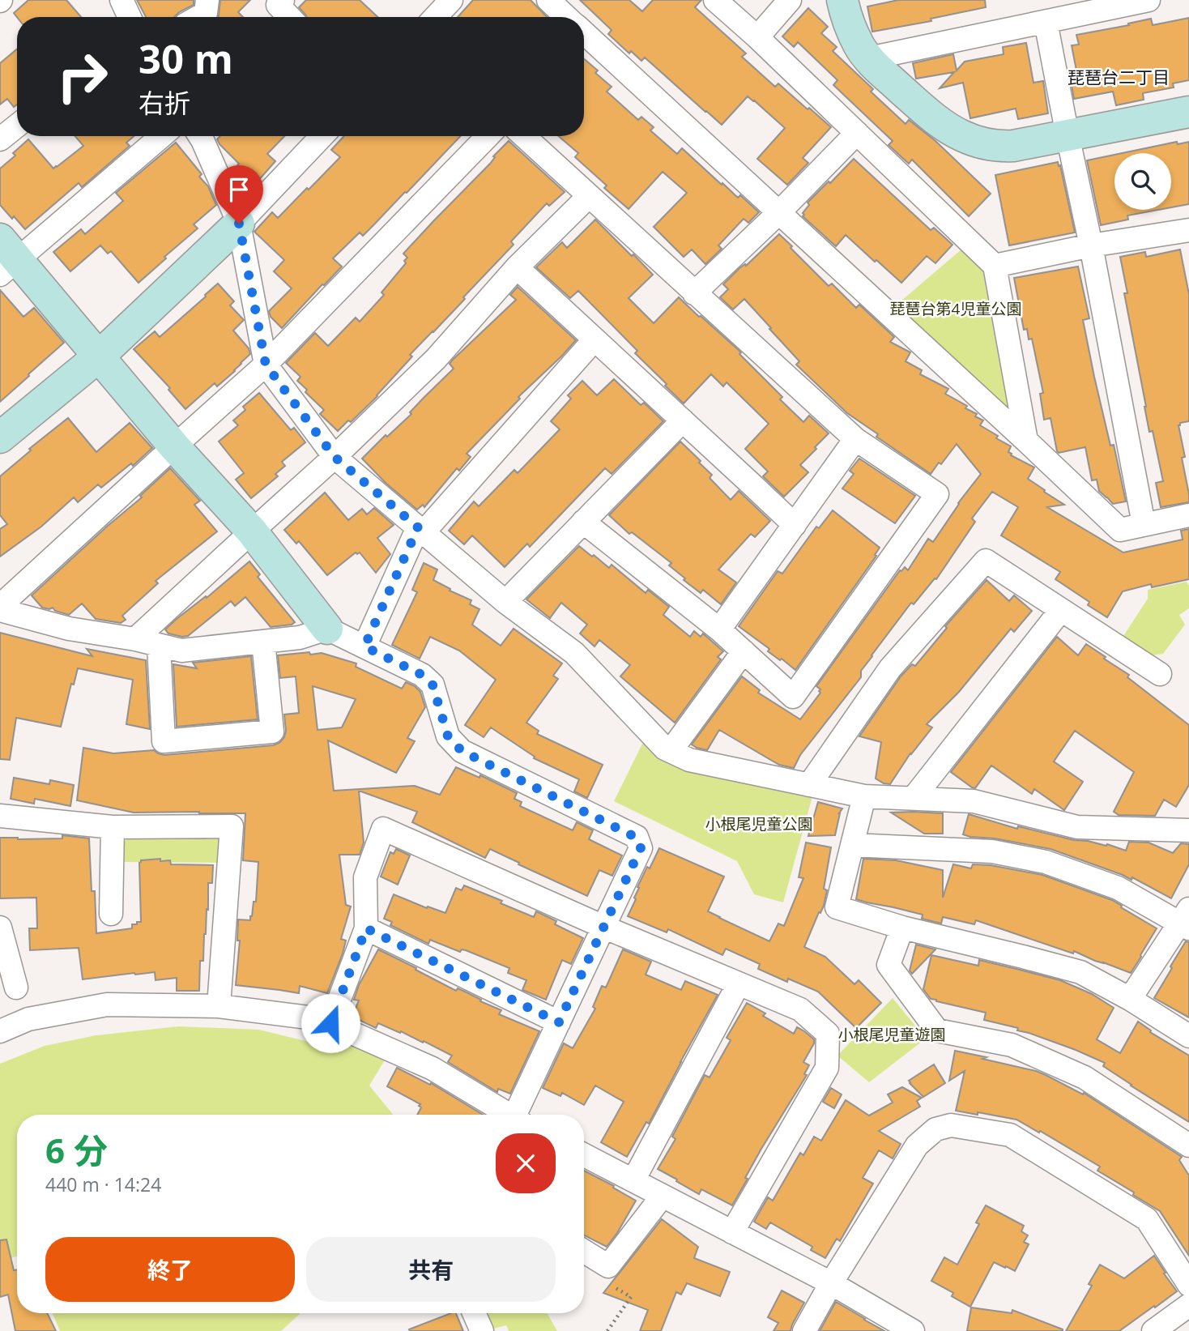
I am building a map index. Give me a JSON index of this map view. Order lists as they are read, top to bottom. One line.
{"districts":["琵琶台二丁目"],"parks":["琵琶台第4児童公園","小根尾児童公園","小根尾児童遊園"],"page":{"turn":["30 m","右折"],"heading":["6 分","440 m · 14:24"],"buttons":["終了","共有"]}}
